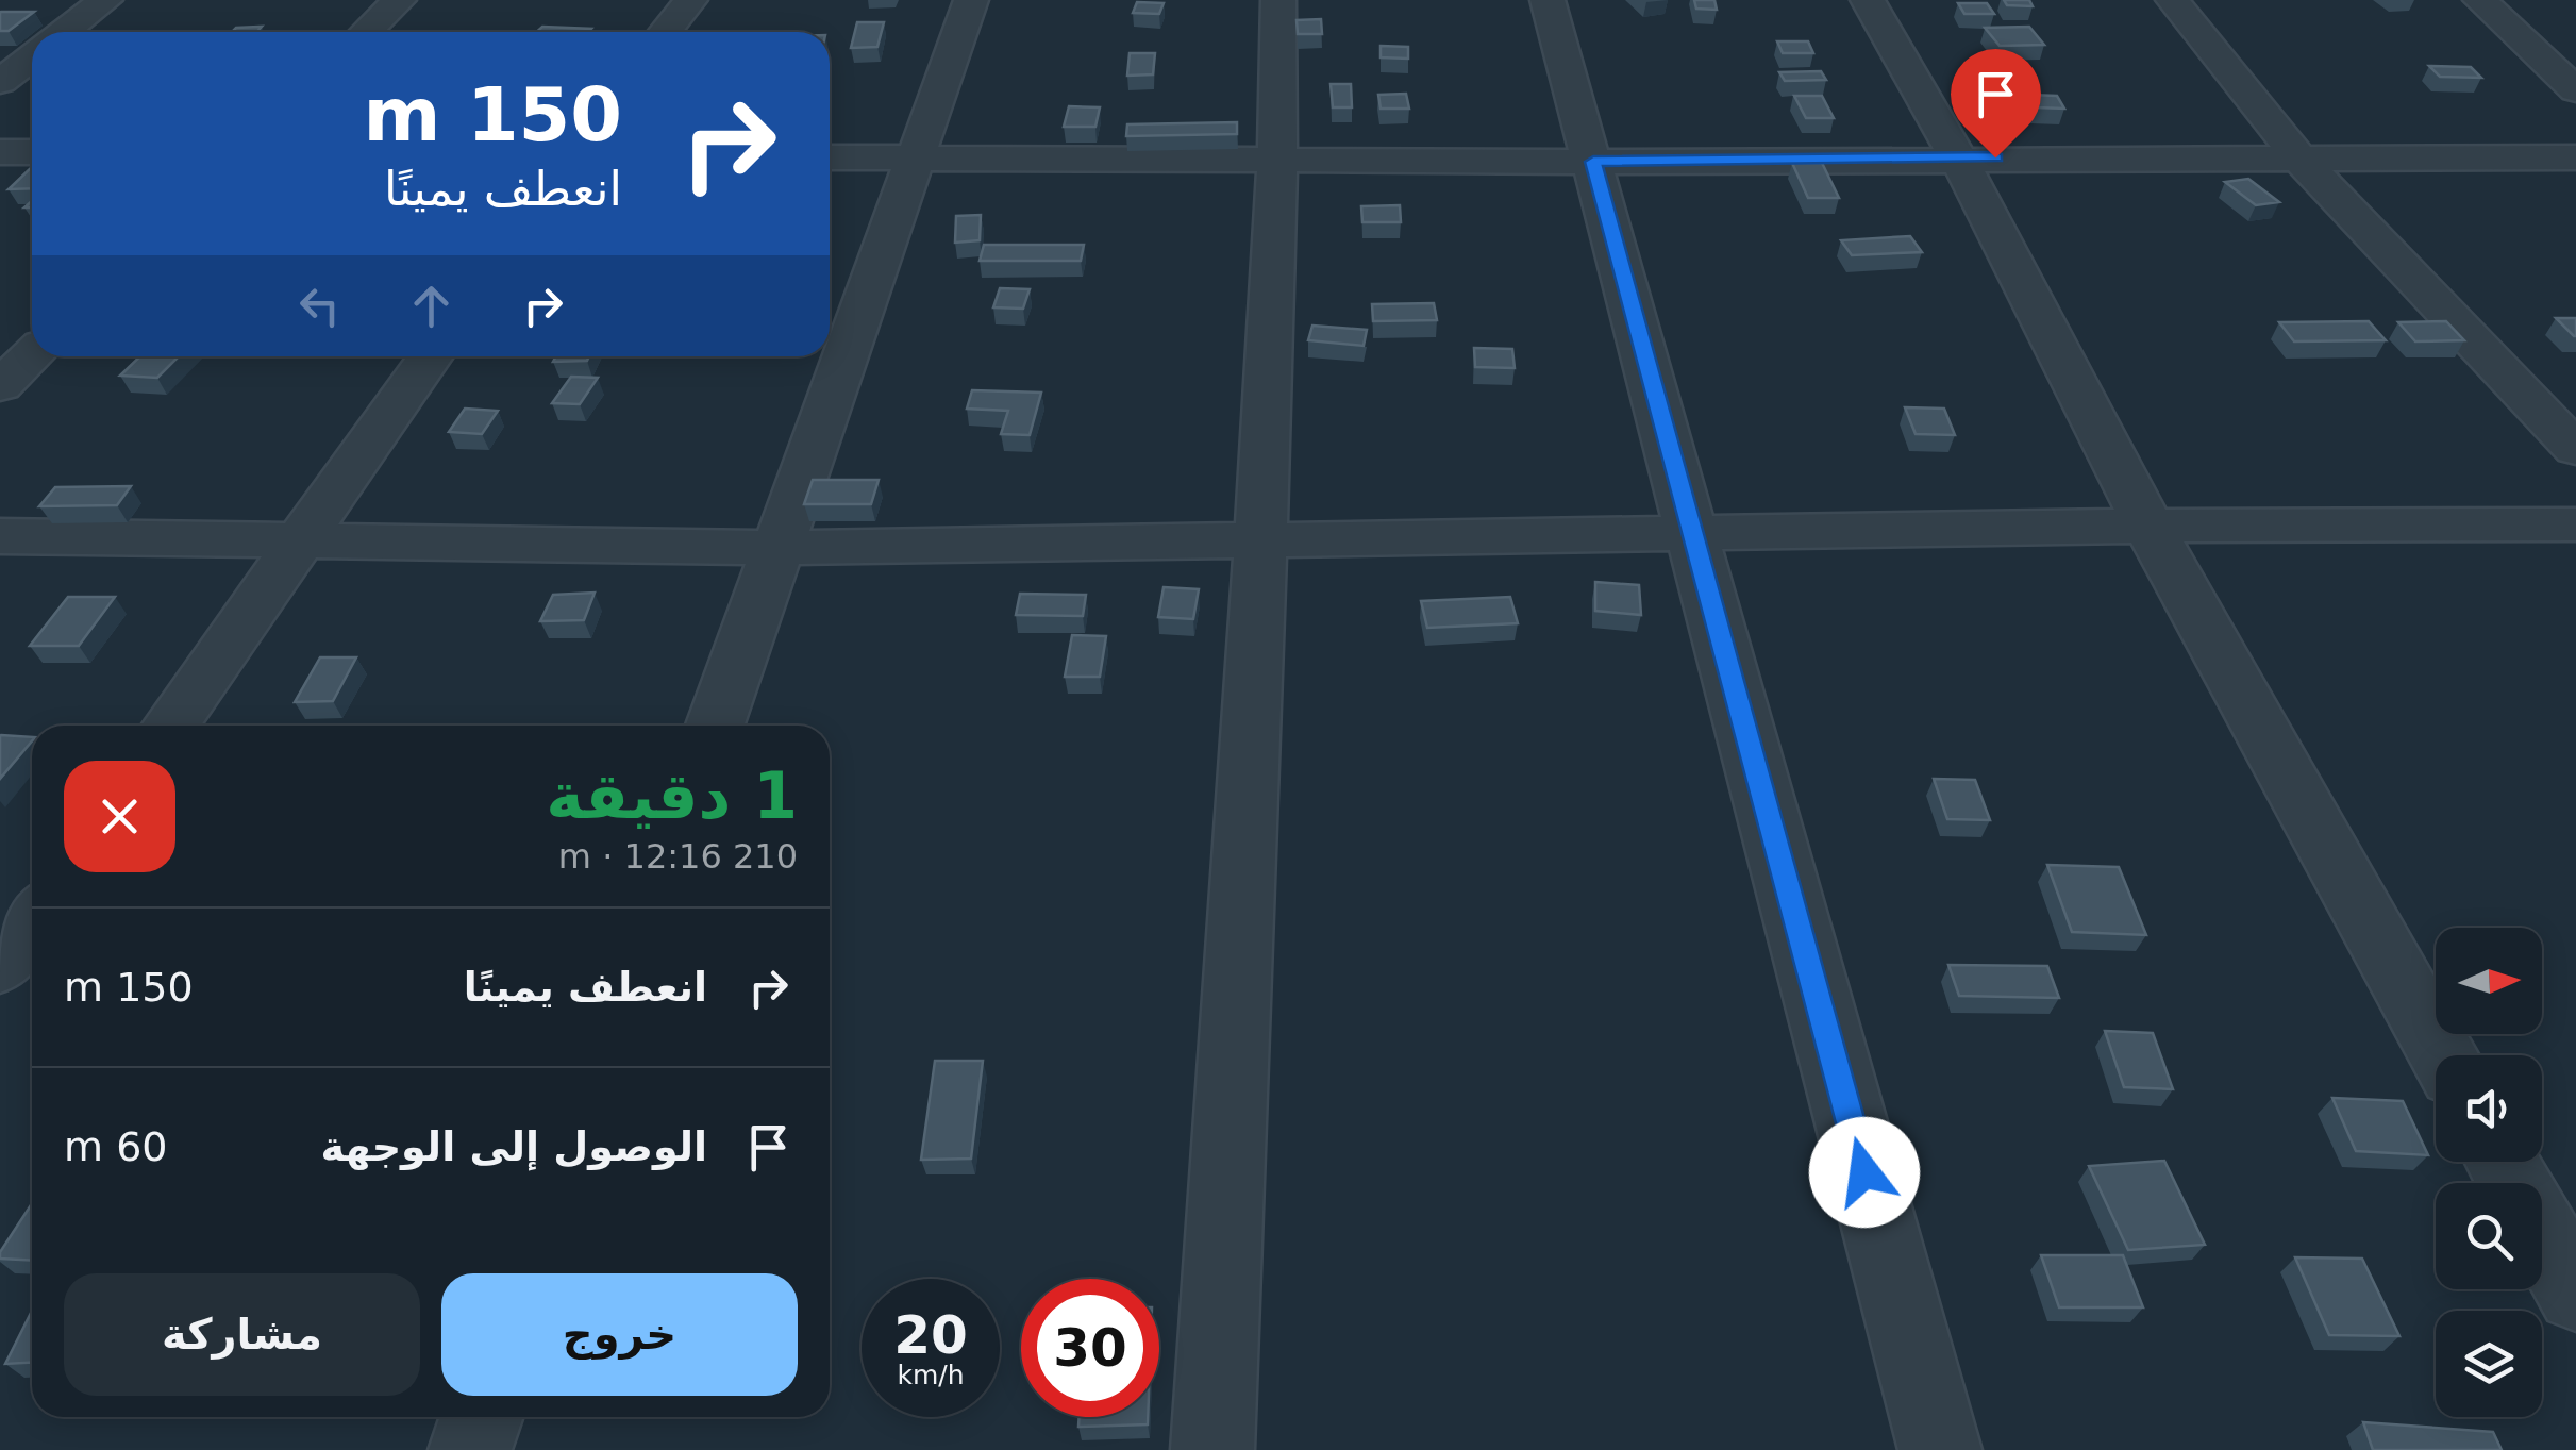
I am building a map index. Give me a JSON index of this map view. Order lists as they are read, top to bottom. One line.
{"north":"right","page":{"turn":["150 m","انعطف يمينًا"],"heading":["1 دقيقة","210 m · 12:16"],"list":[{"name":"انعطف يمينًا","value":"150 m"},{"name":"الوصول إلى الوجهة","value":"60 m"}],"buttons":["خروج","مشاركة"],"speed":"20 km/h","limit":"30"}}
